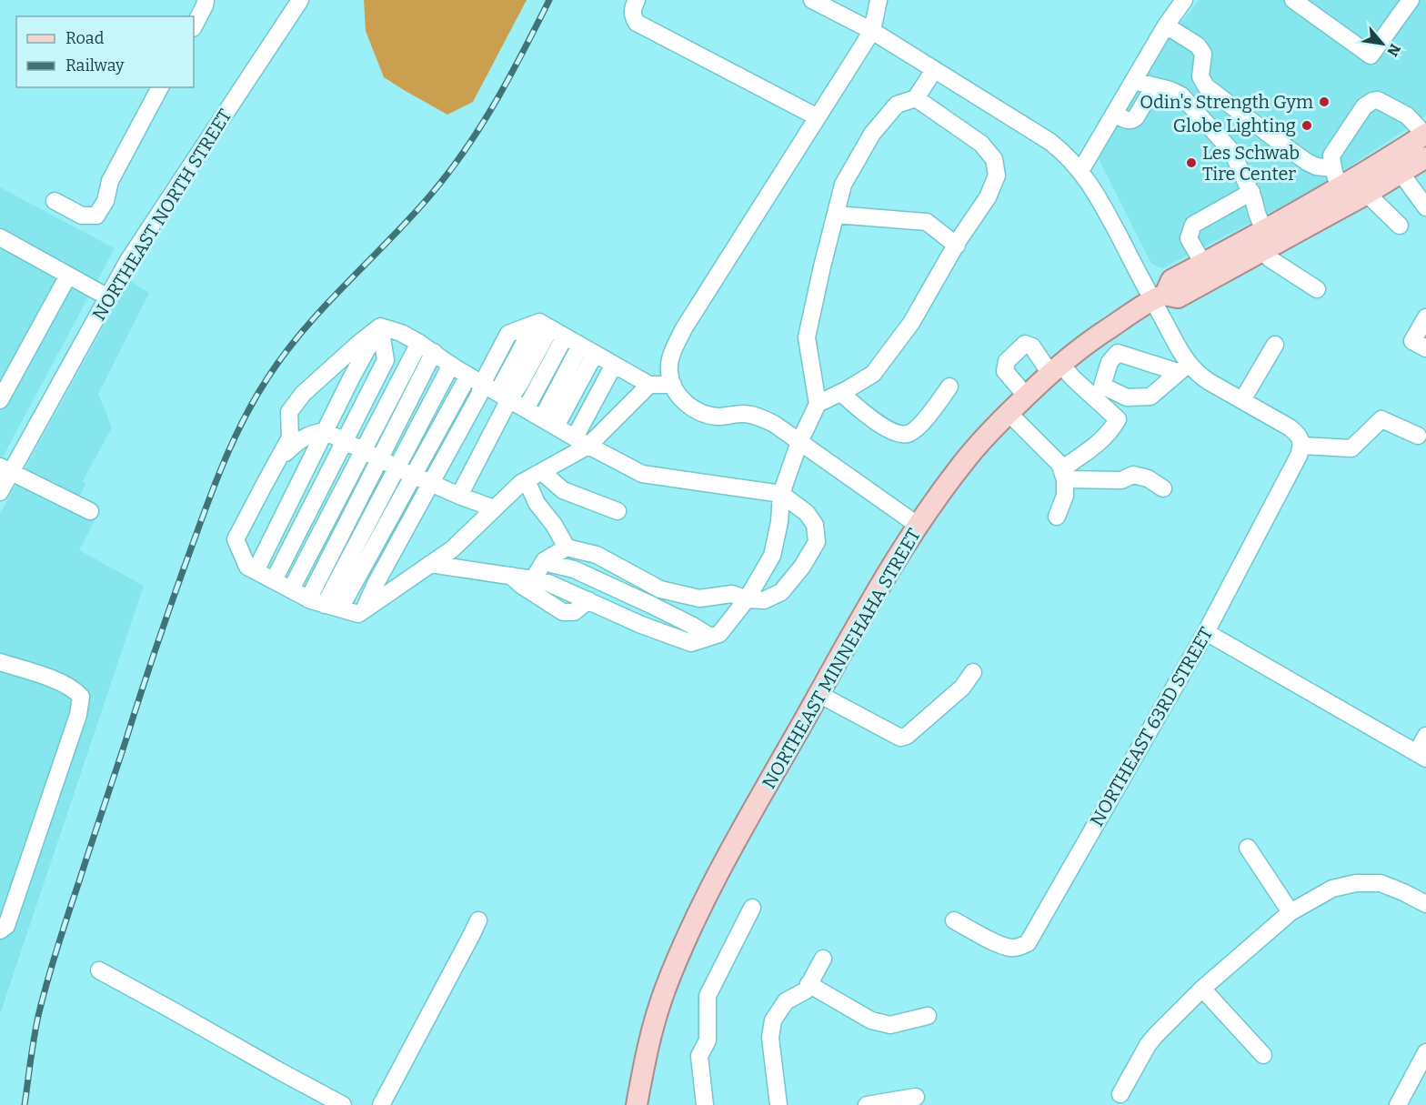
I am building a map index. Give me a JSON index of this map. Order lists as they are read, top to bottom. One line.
{"streets":{"main road":["NORTHEAST MINNEHAHA STREET"],"street":["NORTHEAST NORTH STREET","NORTHEAST 63RD STREET"]},"places":["Odin's Strength Gym","Globe Lighting","Les Schwab Tire Center"],"legend":["Road","Railway"],"north":"bottom right"}
